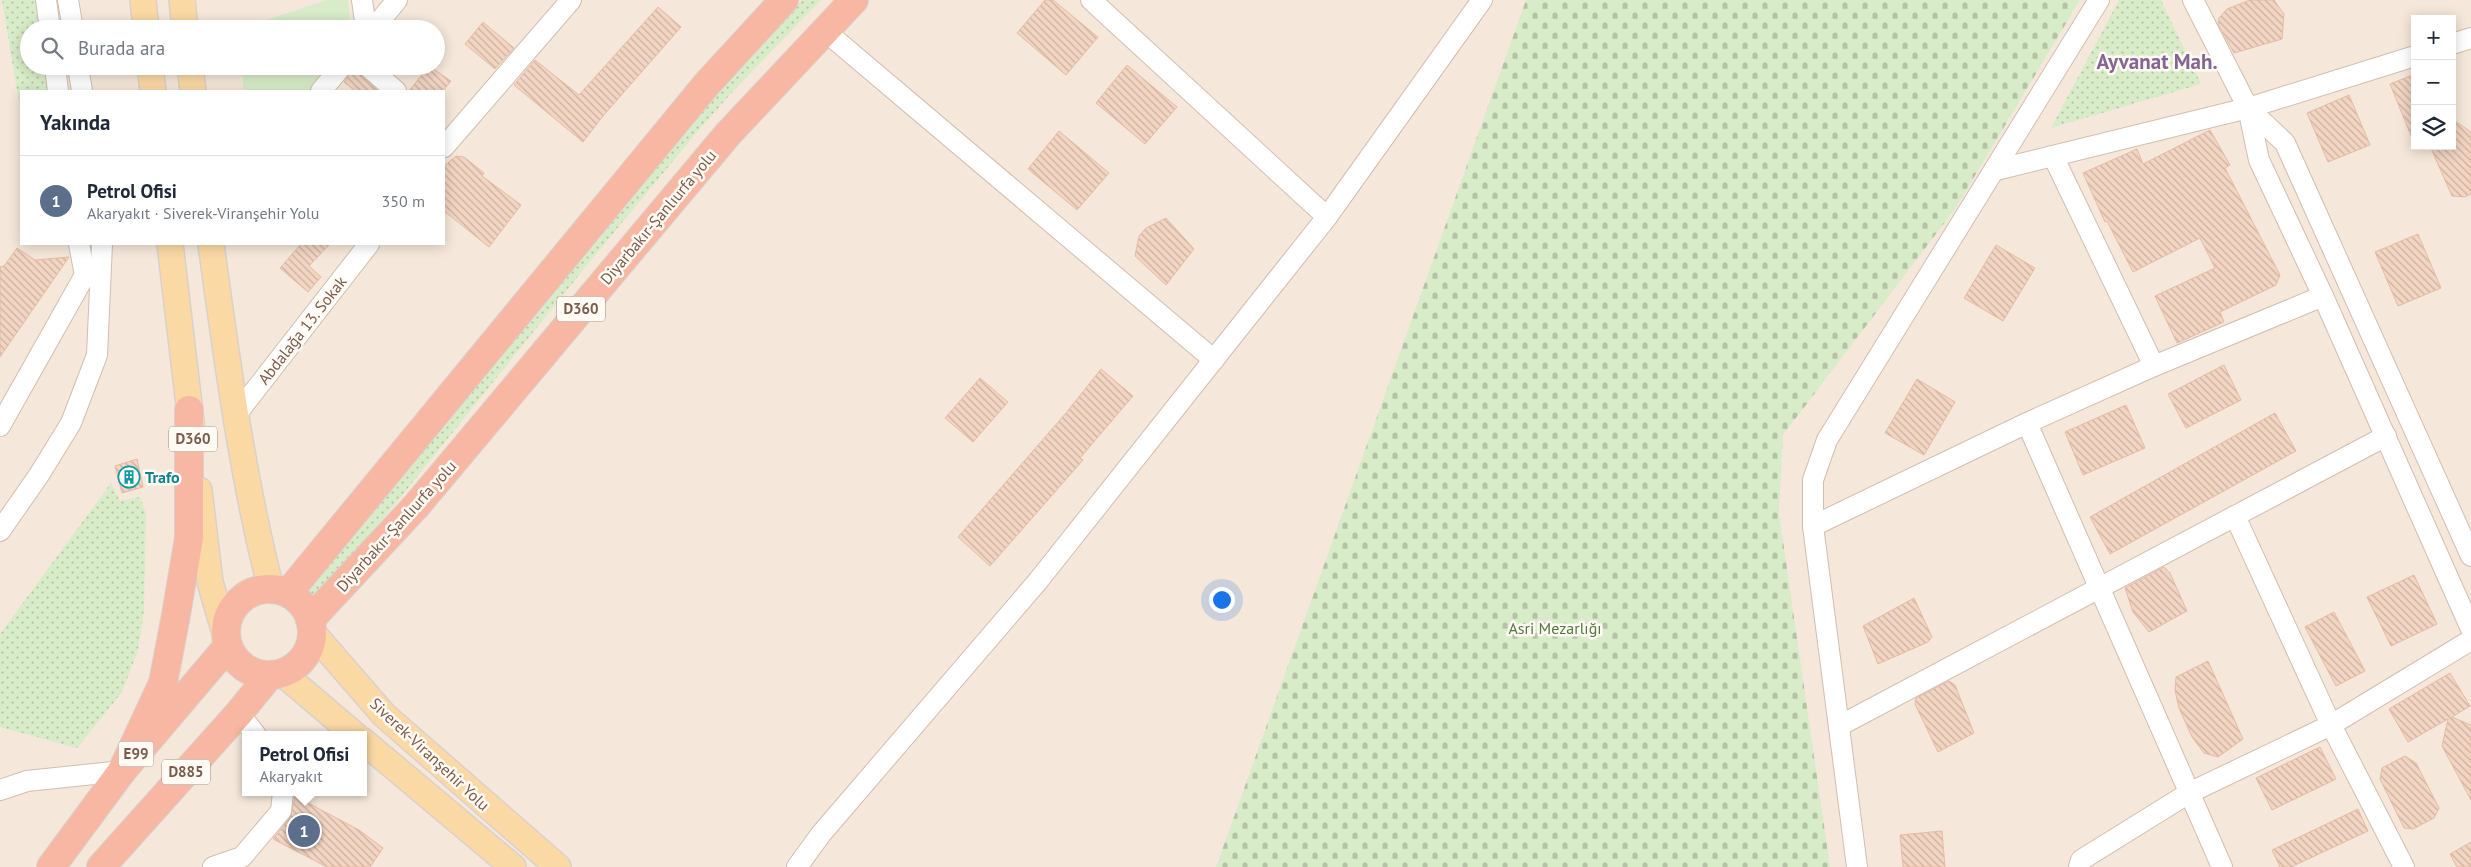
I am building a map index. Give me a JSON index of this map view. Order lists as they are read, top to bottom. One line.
{"streets":{"highway":["Diyarbakır-Şanlıurfa yolu","D360","E99","D885"],"main road":["Siverek-Viranşehir Yolu"],"street":["Abdalağa 13. Sokak"]},"crossings":[["Diyarbakır-Şanlıurfa yolu","D360"],["Diyarbakır-Şanlıurfa yolu","E99"],["Diyarbakır-Şanlıurfa yolu","Siverek-Viranşehir Yolu"],["Diyarbakır-Şanlıurfa yolu","D885"],["D360","Abdalağa 13. Sokak"],["D360","E99"],["D360","Siverek-Viranşehir Yolu"],["D360","D885"],["E99","Siverek-Viranşehir Yolu"],["E99","D885"],["Siverek-Viranşehir Yolu","D885"]],"districts":["Ayvanat Mah."],"parks":["Asri Mezarlığı"],"places":{"building":["Trafo"]},"page":{"map_buttons":["+","−"],"search":"Burada ara","heading":"Yakında","list":[{"mark":"1","name":"Petrol Ofisi","note":"Akaryakıt · Siverek-Viranşehir Yolu","value":"350 m"}],"popup":["Petrol Ofisi","Akaryakıt"],"pins":"1"}}
